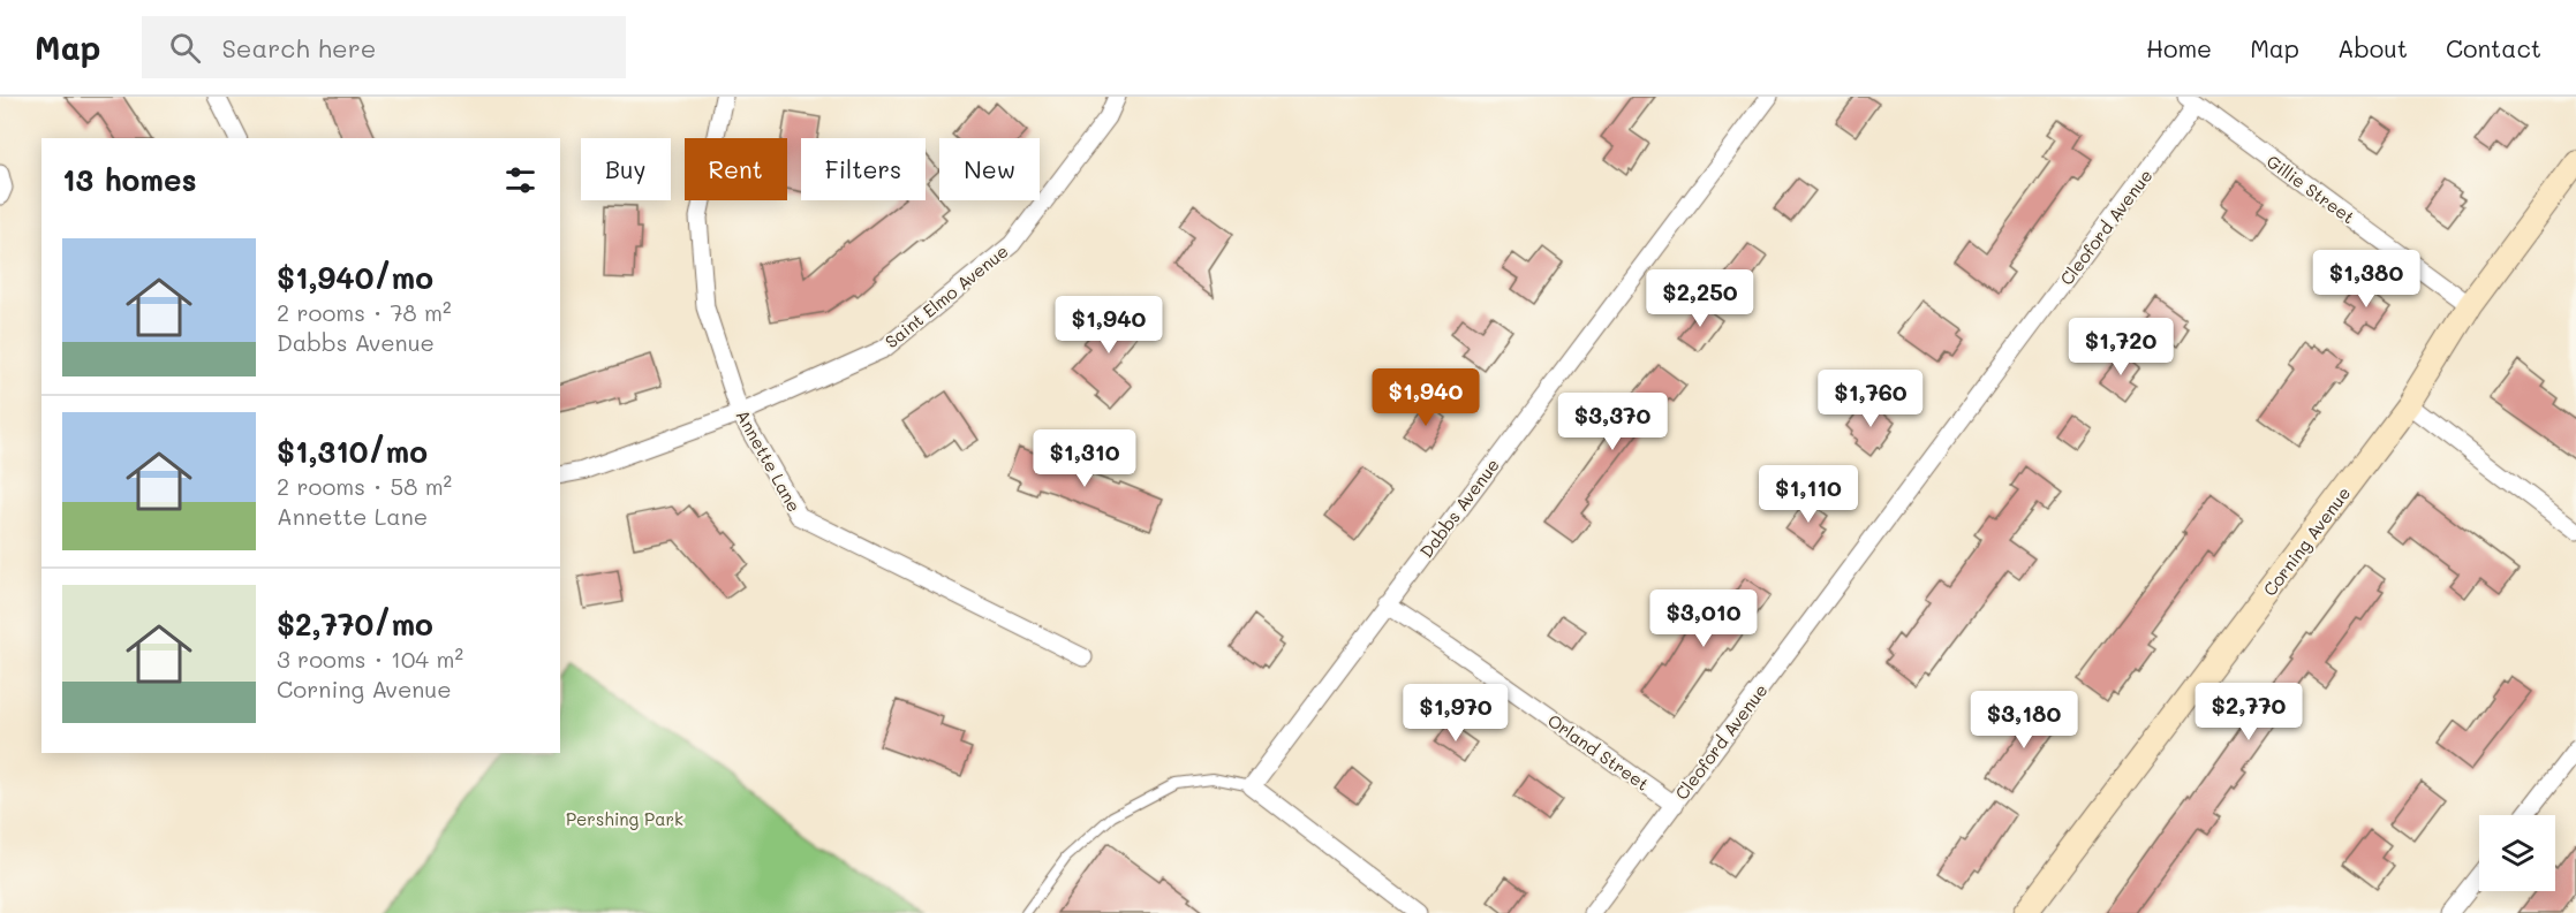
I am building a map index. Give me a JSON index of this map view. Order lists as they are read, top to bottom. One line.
{"streets":{"street":["Gillie Street","Cleoford Avenue","Saint Elmo Avenue","Annette Lane","Dabbs Avenue","Corning Avenue","Orland Street"]},"crossings":[["Gillie Street","Cleoford Avenue"],["Gillie Street","Corning Avenue"],["Cleoford Avenue","Orland Street"],["Saint Elmo Avenue","Annette Lane"],["Dabbs Avenue","Orland Street"]],"parks":["Pershing Park"],"page":{"header":"Map","search":"Search here","nav":["Home","Map","About","Contact"],"chip":["Buy","Rent","Filters","New"],"heading":"13 homes","list":[{"name":"$1,940/mo","note":"2 rooms · 78 m² · Dabbs Avenue"},{"name":"$1,310/mo","note":"2 rooms · 58 m² · Annette Lane"},{"name":"$2,770/mo","note":"3 rooms · 104 m² · Corning Avenue"}],"price":["$1,380","$2,250","$1,940","$1,720","$1,940","$1,760","$3,370","$1,310","$1,110","$3,010","$2,770","$1,970","$3,180"]}}
